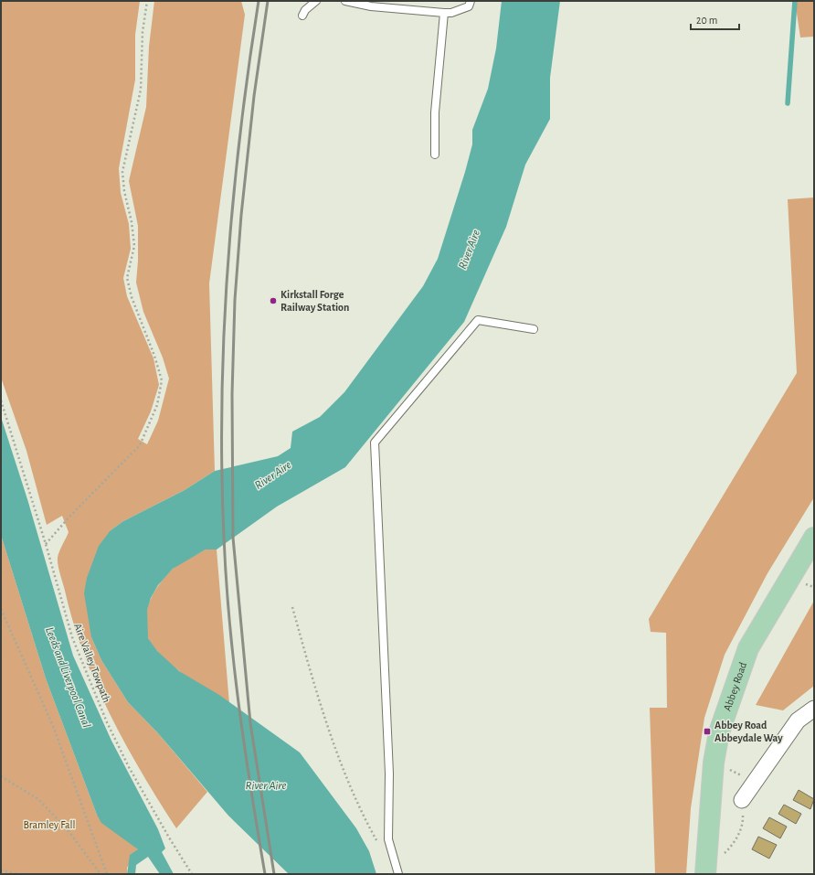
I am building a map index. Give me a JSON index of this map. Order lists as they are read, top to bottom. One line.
{"streets":{"main road":["Abbey Road"],"path":["Aire Valley Towpath"]},"water":["River Aire","Leeds and Liverpool Canal"],"parks":["Bramley Fall"],"places":{"other":["Kirkstall Forge Railway Station"],"transit":["Abbey Road Abbeydale Way"]},"scale_bar":"20 m"}
